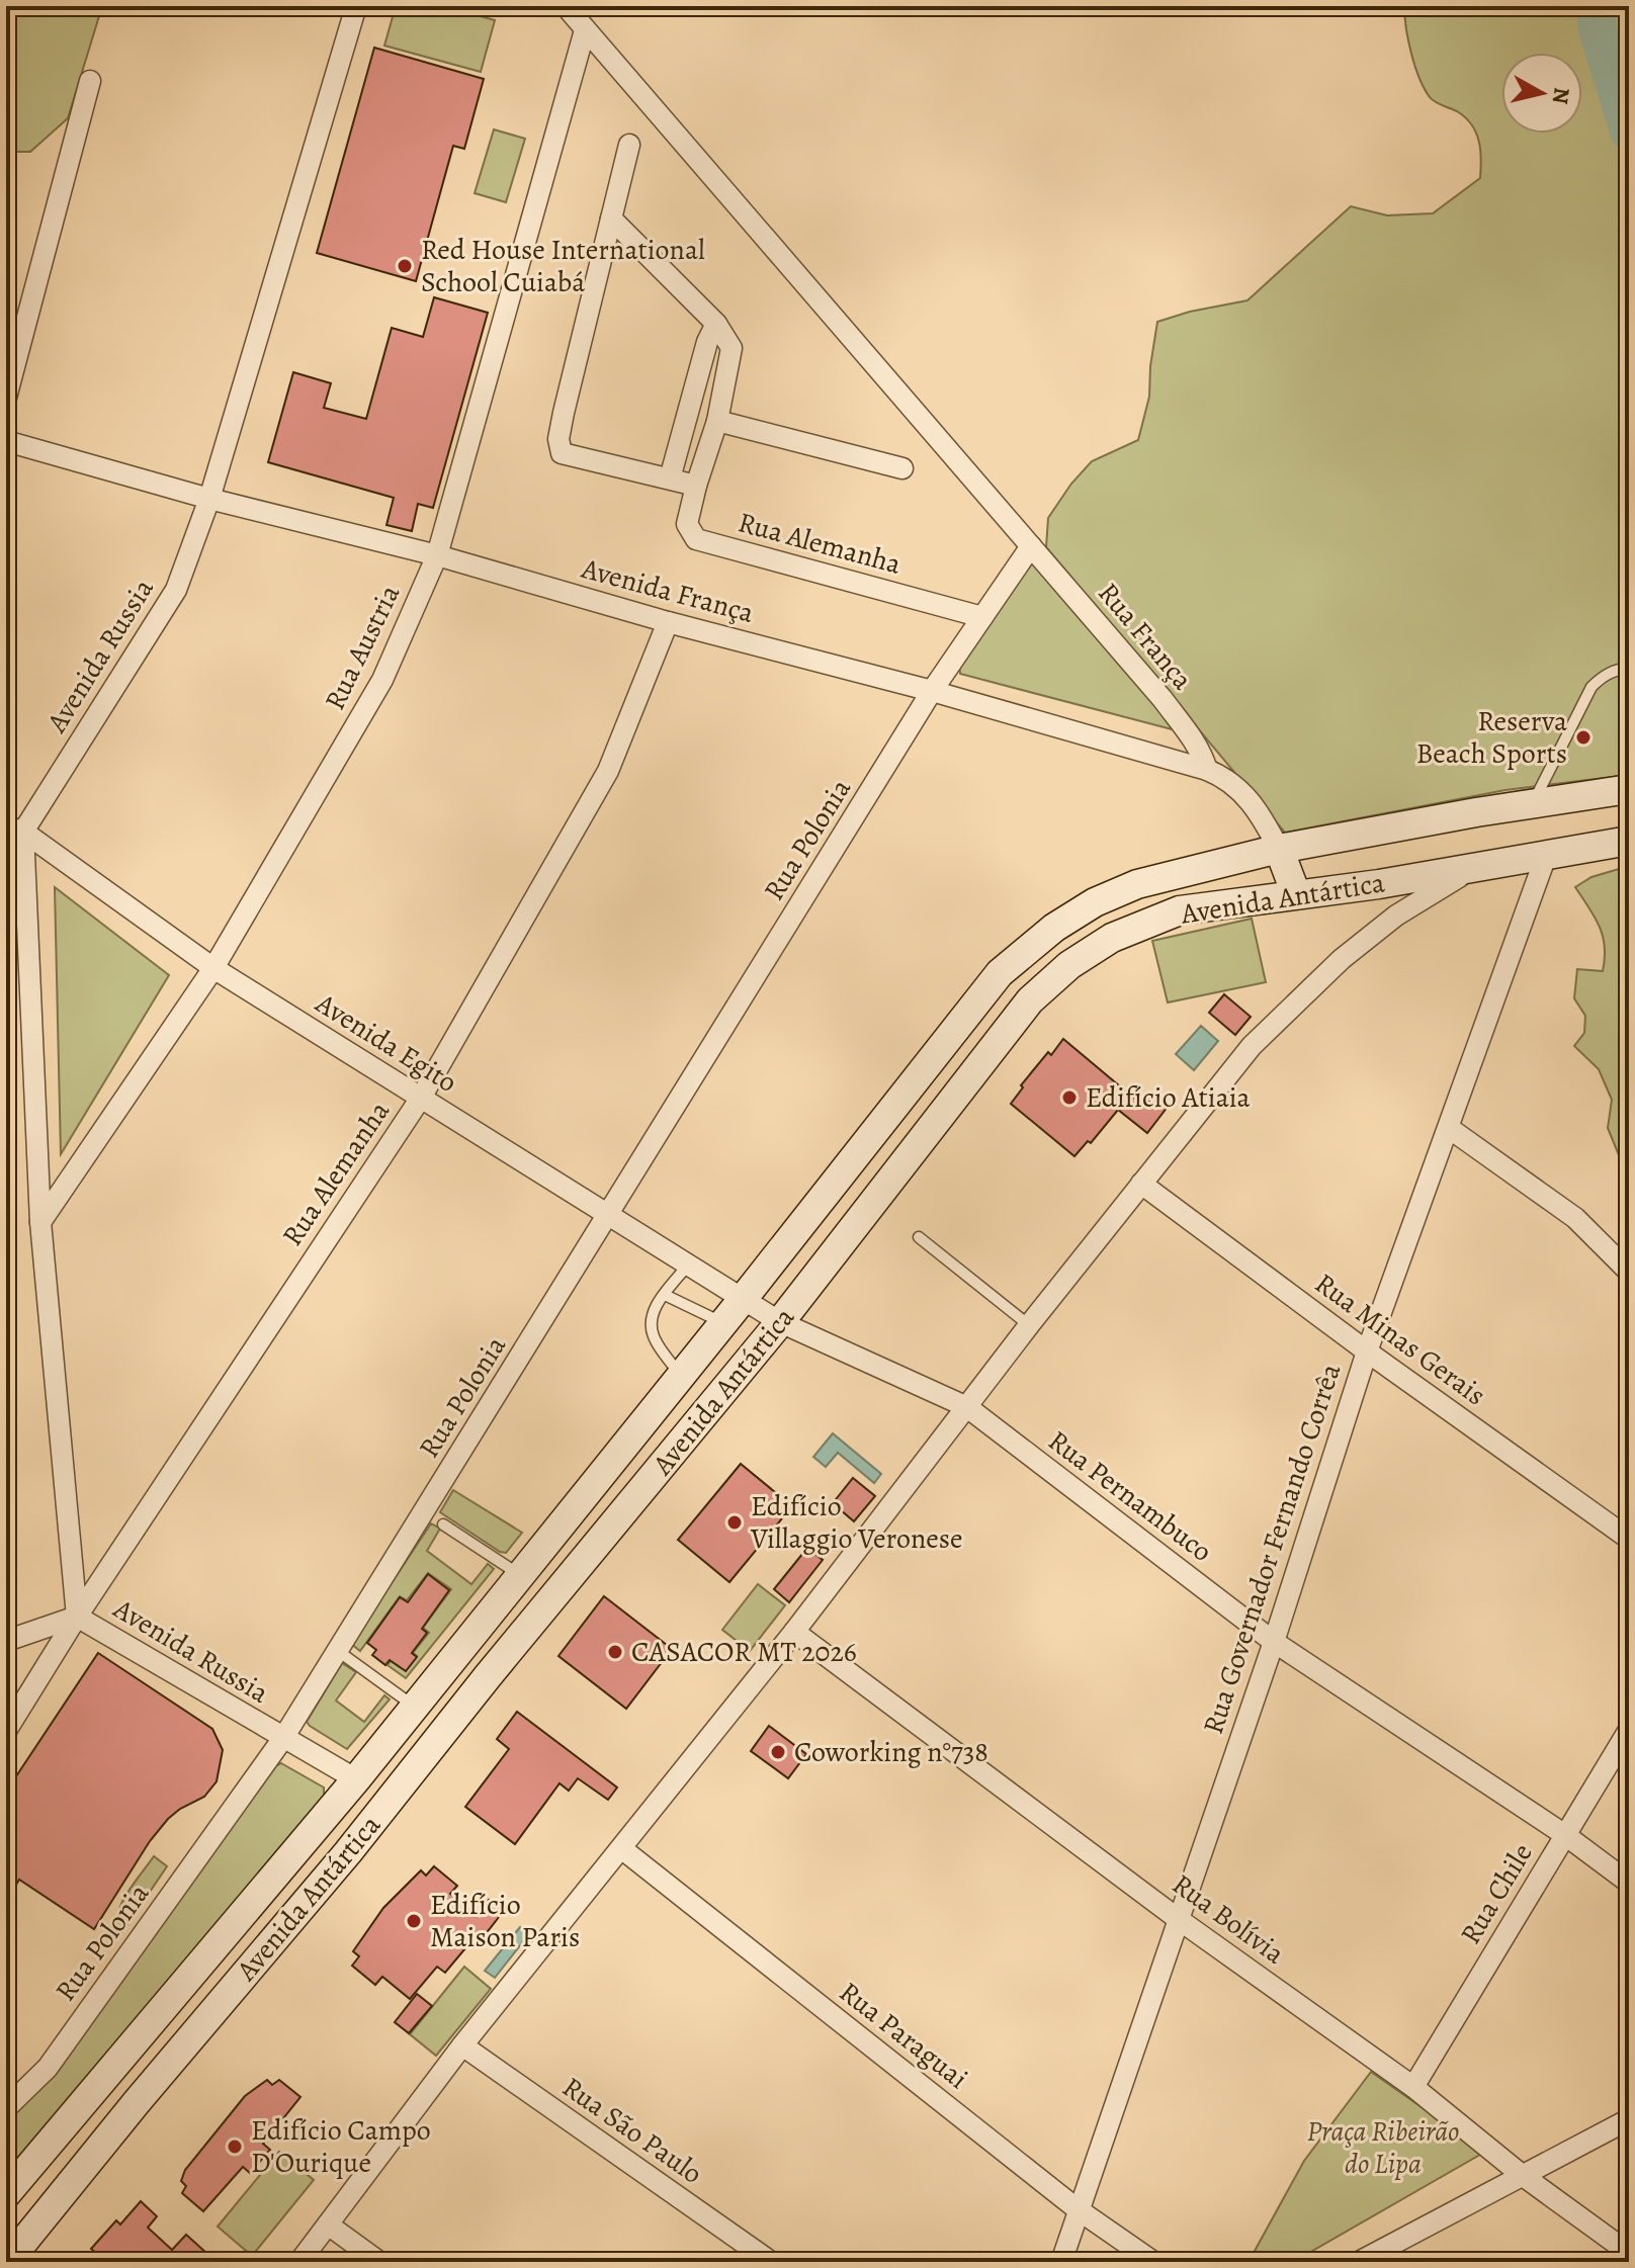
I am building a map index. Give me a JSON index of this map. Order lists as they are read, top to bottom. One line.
{"streets":{"main road":["Avenida Antártica"],"street":["Rua Alemanha","Avenida França","Rua França","Rua Austria","Avenida Russia","Rua Polonia","Avenida Egito","Rua Minas Gerais","Rua Pernambuco","Rua Governador Fernando Corrêa","Rua Chile","Rua Bolívia","Rua Paraguai","Rua São Paulo"]},"crossings":[["Rua Alemanha","Avenida França"],["Rua Alemanha","Avenida Russia"],["Rua Alemanha","Avenida Egito"],["Avenida França","Rua França"],["Avenida França","Rua Austria"],["Avenida França","Avenida Russia"],["Avenida França","Rua Polonia"],["Avenida França","Avenida Antártica"],["Rua França","Rua Austria"],["Rua Austria","Avenida Russia"],["Rua Austria","Avenida Egito"],["Avenida Russia","Rua Polonia"],["Avenida Russia","Avenida Antártica"],["Avenida Russia","Avenida Egito"],["Rua Polonia","Avenida Egito"],["Avenida Antártica","Avenida Egito"],["Avenida Antártica","Rua Pernambuco"],["Avenida Antártica","Rua Governador Fernando Corrêa"],["Avenida Egito","Rua Pernambuco"],["Rua Minas Gerais","Rua Governador Fernando Corrêa"],["Rua Pernambuco","Rua Governador Fernando Corrêa"],["Rua Pernambuco","Rua Chile"],["Rua Governador Fernando Corrêa","Rua Bolívia"],["Rua Governador Fernando Corrêa","Rua Paraguai"],["Rua Chile","Rua Bolívia"]],"parks":["Praça Ribeirão do Lipa"],"places":["Red House International School Cuiabá","Reserva Beach Sports","Edifício Atiaia","Edifício Villaggio Veronese","CASACOR MT 2026","Coworking n°738","Edifício Maison Paris","Edifício Campo D'Ourique"],"north":"right"}
